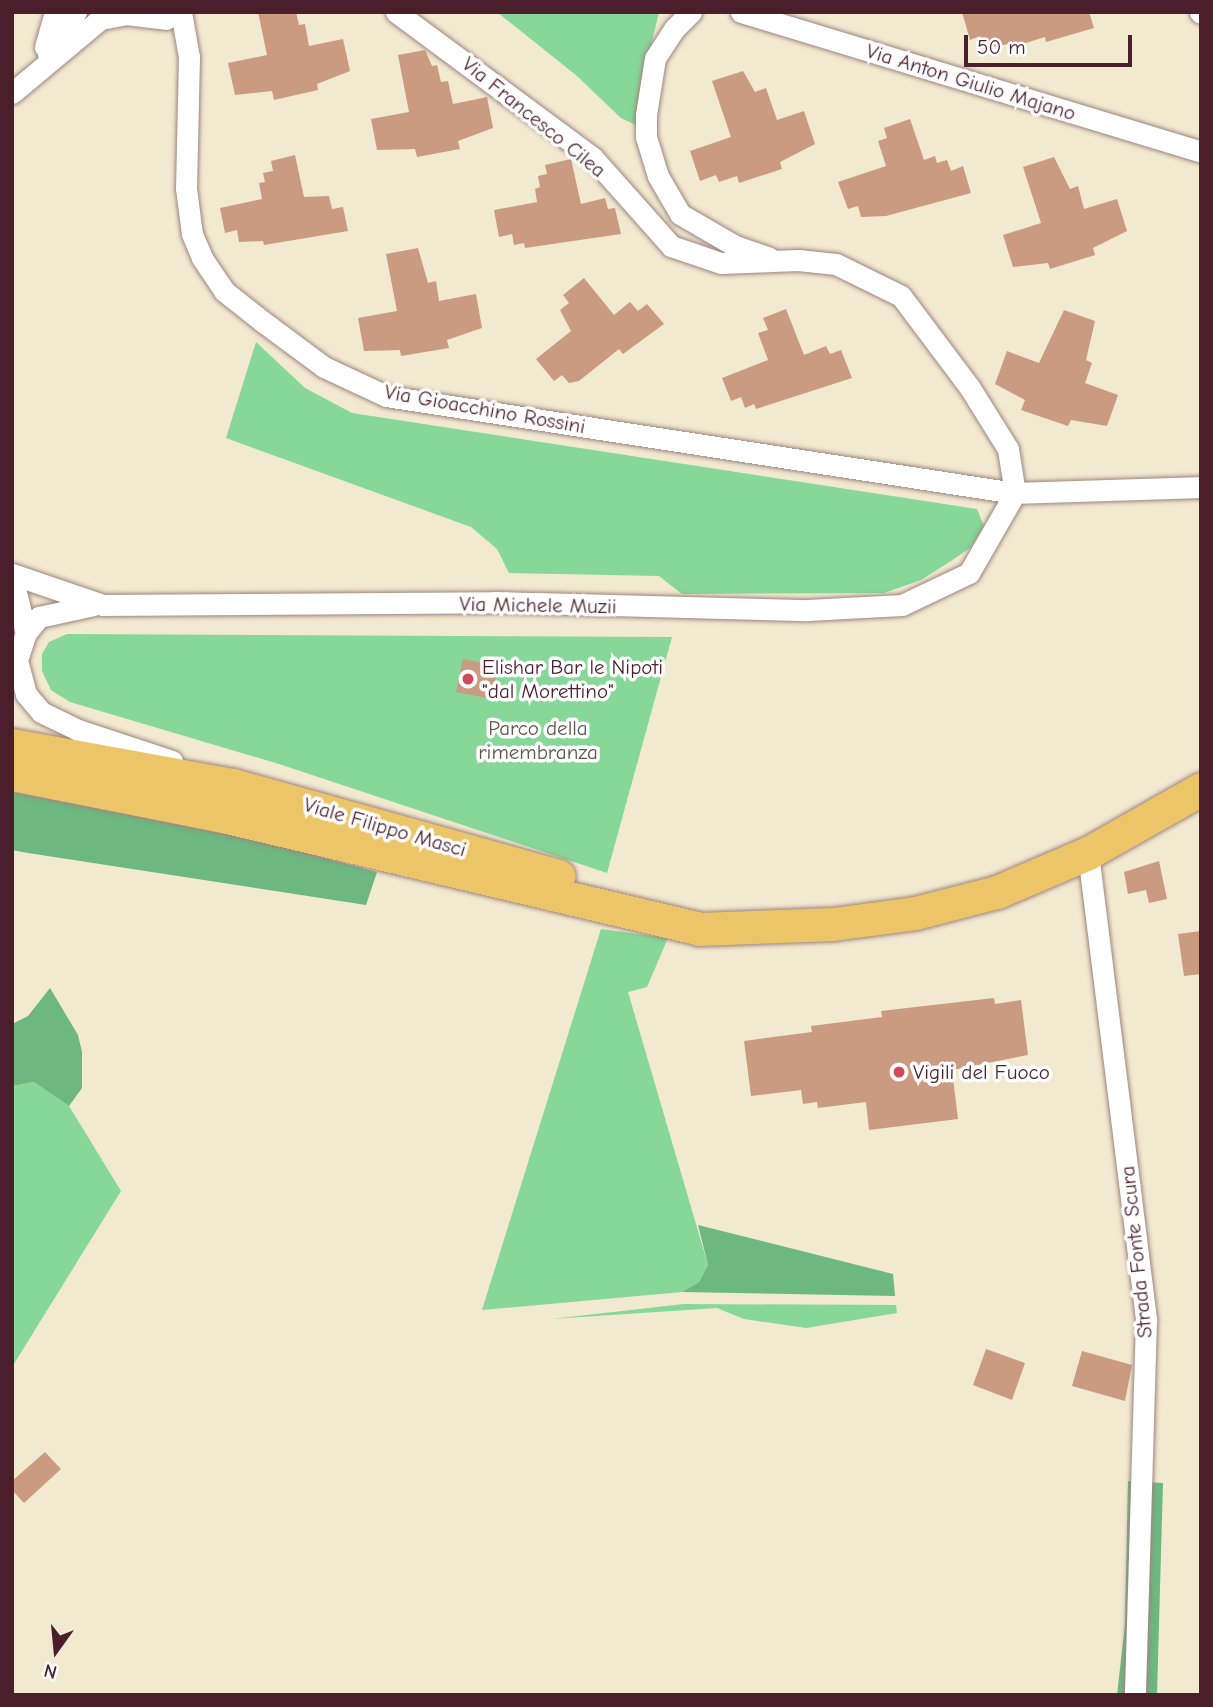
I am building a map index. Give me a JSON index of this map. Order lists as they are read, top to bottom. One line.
{"streets":{"main road":["Viale Filippo Masci"],"street":["Via Anton Giulio Majano","Via Francesco Cilea","Via Gioacchino Rossini","Via Michele Muzii","Strada Fonte Scura"]},"crossings":[["Via Francesco Cilea","Via Gioacchino Rossini"],["Via Francesco Cilea","Via Michele Muzii"],["Via Gioacchino Rossini","Via Michele Muzii"],["Viale Filippo Masci","Strada Fonte Scura"]],"parks":["Parco della rimembranza"],"places":["Elishar Bar le Nipoti \"dal Morettino\"","Vigili del Fuoco"],"scale_bar":"50 m","north":"bottom"}
